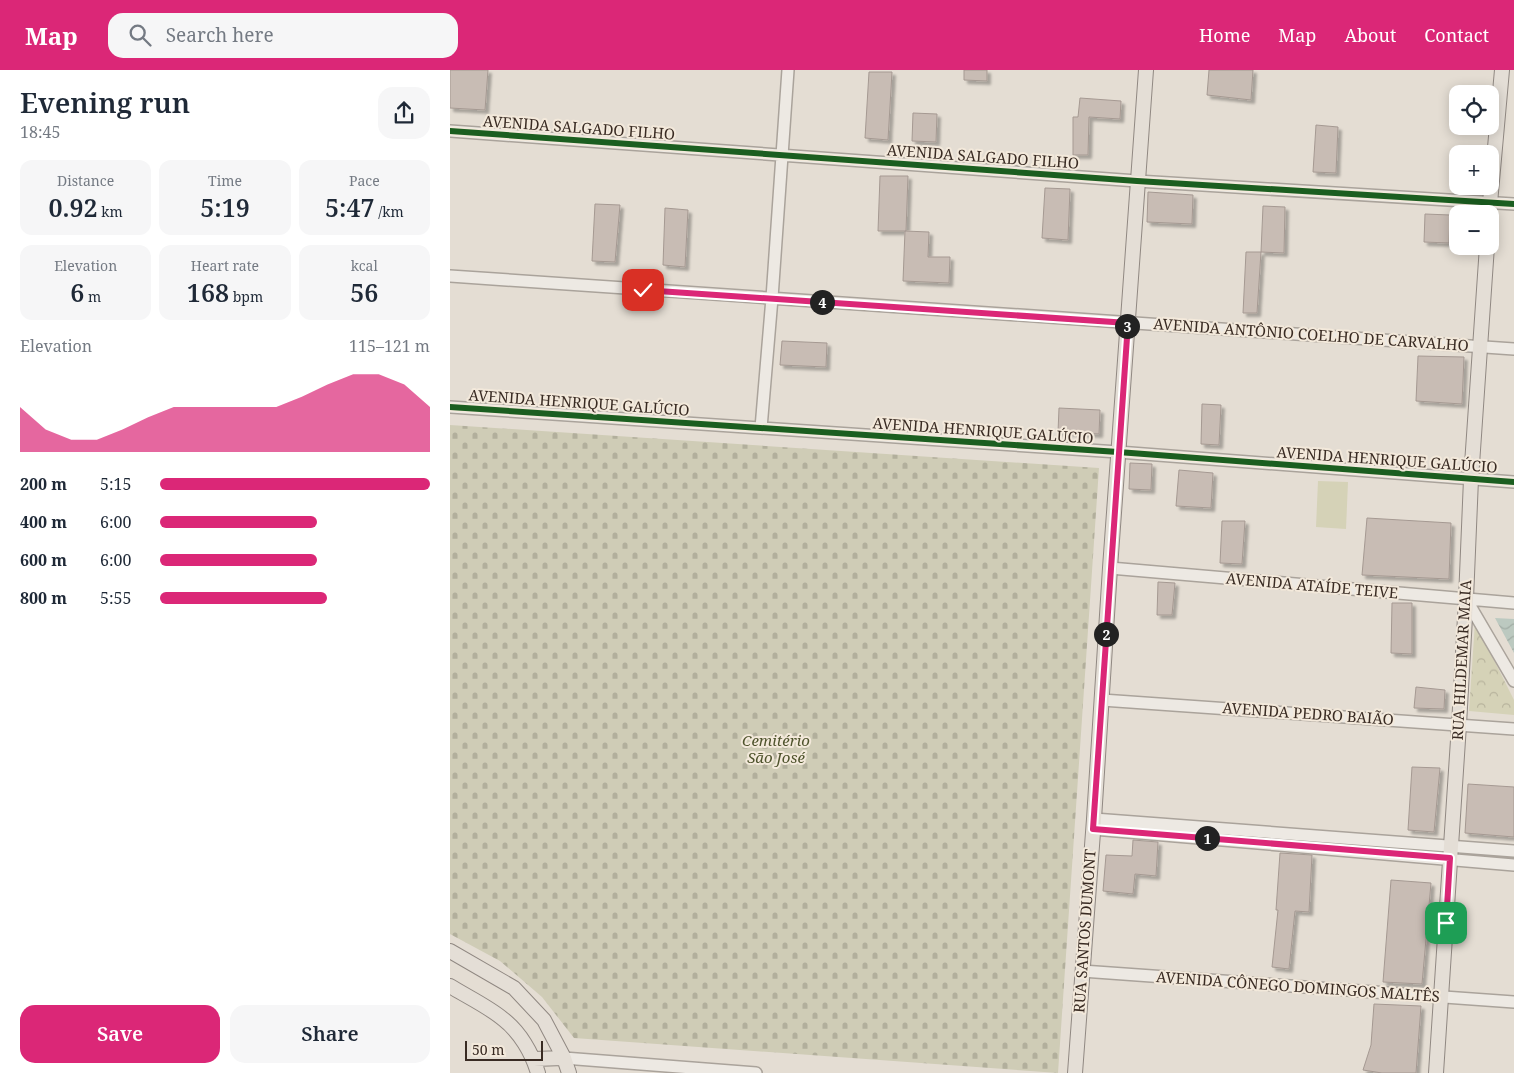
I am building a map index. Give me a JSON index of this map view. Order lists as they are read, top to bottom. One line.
{"streets":{"main road":["RUA HILDEMAR MAIA","RUA SANTOS DUMONT"],"street":["AVENIDA SALGADO FILHO","AVENIDA ANTÔNIO COELHO DE CARVALHO","AVENIDA HENRIQUE GALÚCIO","AVENIDA ATAÍDE TEIVE","AVENIDA PEDRO BAIÃO","AVENIDA CÔNEGO DOMINGOS MALTÊS"]},"crossings":[["AVENIDA SALGADO FILHO","RUA SANTOS DUMONT"],["AVENIDA ANTÔNIO COELHO DE CARVALHO","RUA HILDEMAR MAIA"],["AVENIDA ANTÔNIO COELHO DE CARVALHO","RUA SANTOS DUMONT"],["AVENIDA HENRIQUE GALÚCIO","RUA HILDEMAR MAIA"],["AVENIDA HENRIQUE GALÚCIO","RUA SANTOS DUMONT"],["AVENIDA ATAÍDE TEIVE","RUA HILDEMAR MAIA"],["AVENIDA ATAÍDE TEIVE","RUA SANTOS DUMONT"],["RUA HILDEMAR MAIA","AVENIDA PEDRO BAIÃO"],["RUA HILDEMAR MAIA","AVENIDA CÔNEGO DOMINGOS MALTÊS"],["AVENIDA PEDRO BAIÃO","RUA SANTOS DUMONT"],["RUA SANTOS DUMONT","AVENIDA CÔNEGO DOMINGOS MALTÊS"]],"parks":["Cemitério São José"],"scale_bar":"50 m","page":{"header":"Map","search":"Search here","nav":["Home","Map","About","Contact"],"heading":["Evening run","18:45"],"map_buttons":["+","−"],"stats":[["Distance","0.92 km"],["Time","5:19"],["Pace","5:47 /km"],["Elevation","6 m"],["Heart rate","168 bpm"],["kcal","56"]],"pins":["4","3","2","1"],"chart":["Elevation","115–121 m"],"list":[{"name":"200 m","note":"5:15"},{"name":"400 m","note":"6:00"},{"name":"600 m","note":"6:00"},{"name":"800 m","note":"5:55"}],"buttons":["Save","Share"],"scale":"50 m"}}
